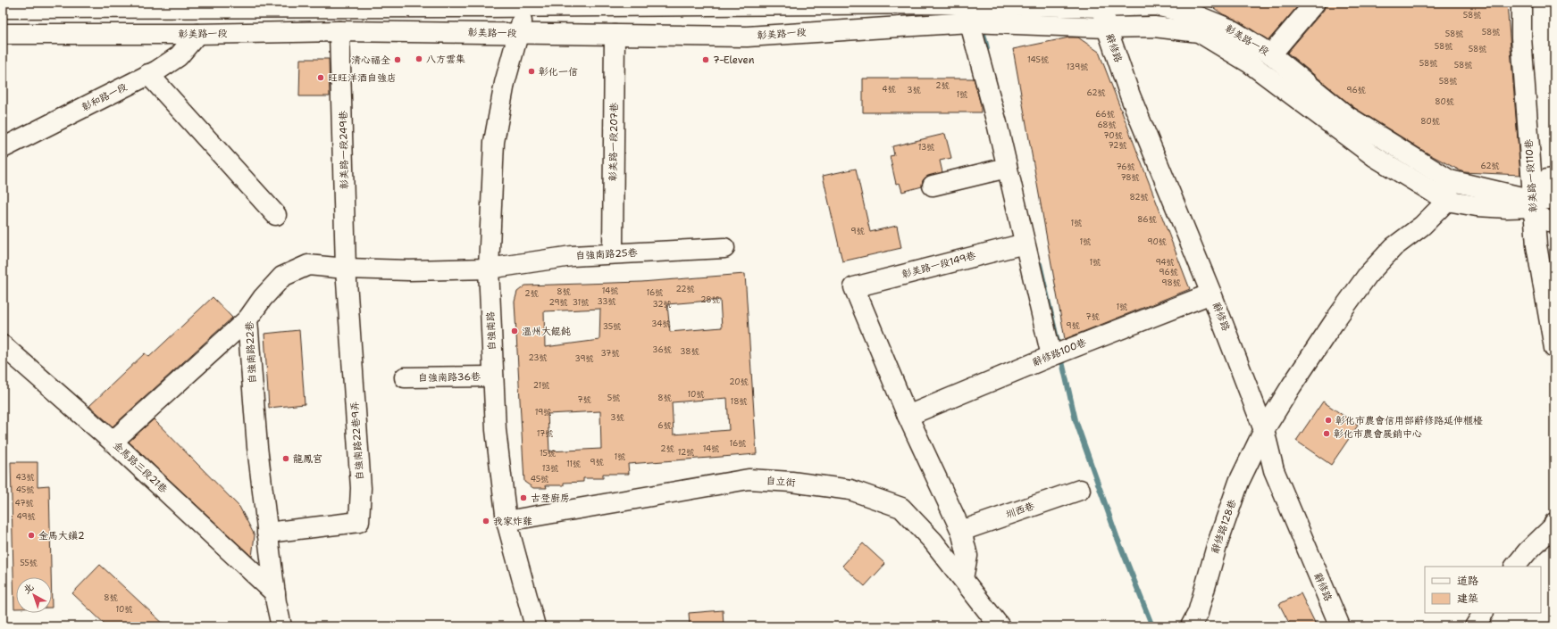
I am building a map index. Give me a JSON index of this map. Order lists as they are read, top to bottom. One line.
{"streets":{"street":["彰美路一段","辭修路","彰和路一段","彰美路一段207巷","彰美路一段249巷","彰美路一段110巷","自強南路25巷","彰美路一段149巷","自強南路","自強南路22巷","辭修路100巷","自強南路36巷","自強南路22巷9弄","金馬路三段21巷","自立街","圳西巷","辭修路128巷"]},"crossings":[["彰美路一段","辭修路"],["彰美路一段","彰和路一段"],["彰美路一段","彰美路一段207巷"],["彰美路一段","彰美路一段249巷"],["彰美路一段","彰美路一段110巷"],["彰美路一段","自強南路"],["彰美路一段","辭修路128巷"],["辭修路","辭修路100巷"],["辭修路","辭修路128巷"],["彰美路一段249巷","自強南路22巷"],["彰美路一段249巷","自強南路22巷9弄"],["自強南路25巷","自強南路"],["自強南路25巷","自強南路22巷"],["彰美路一段149巷","辭修路100巷"],["自強南路","自強南路22巷"],["自強南路","自強南路36巷"],["自強南路","自立街"],["自強南路22巷","自強南路22巷9弄"],["自強南路22巷","金馬路三段21巷"]],"places":["八方雲集","清心福全","7-Eleven","彰化一信","旺旺洋酒自強店","溫州大餛飩","彰化市農會信用部辭修路延伸櫃檯","彰化市農會展銷中心","龍鳳宮","古登廚房","我家炸雞","金馬大鎮2"],"house_numbers":["58號","58號","58號","58號","58號","145號","58號","58號","139號","58號","2號","4號","3號","96號","62號","1號","80號","66號","80號","68號","70號","72號","13號","62號","76號","78號","82號","86號","1號","9號","1號","90號","1號","94號","96號","98號","22號","14號","8號","16號","2號","28號","33號","29號","31號","32號","1號","7號","34號","9號","35號","36號","38號","37號","23號","39號","20號","21號","10號","5號","8號","7號","18號","19號","3號","6號","17號","16號","2號","14號","12號","15號","1號","9號","11號","13號","43號","45號","45號","47號","49號","55號","8號","10號"],"legend":["道路","建築"],"north":"top left"}
